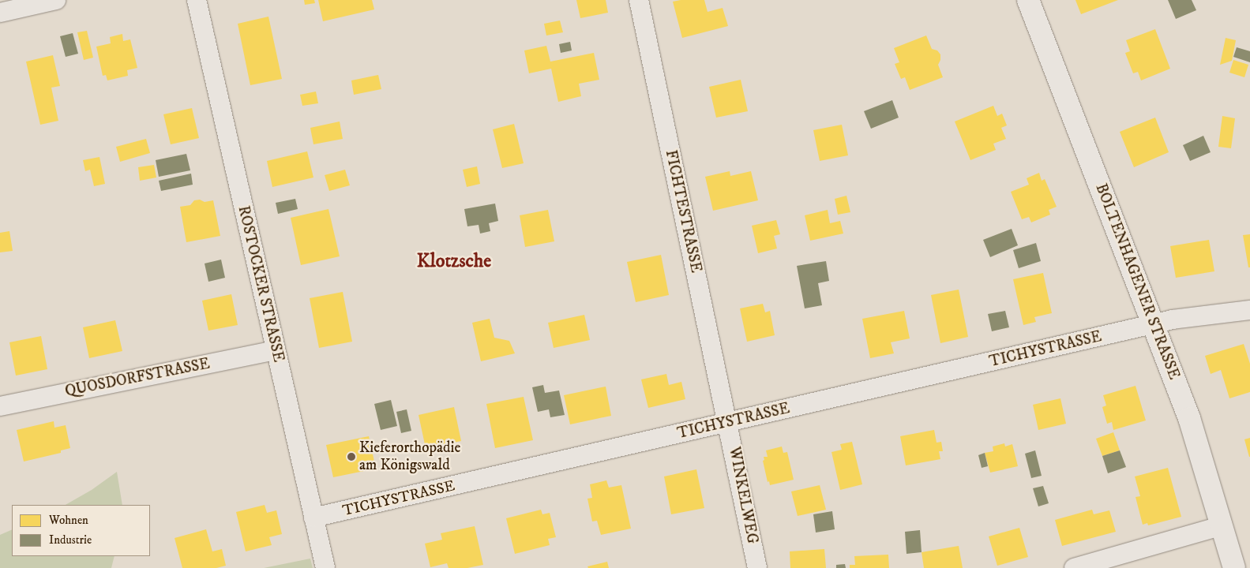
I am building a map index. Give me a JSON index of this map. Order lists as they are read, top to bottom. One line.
{"streets":{"street":["FICHTESTRASSE","BOLTENHAGENER STRASSE","ROSTOCKER STRASSE","TICHYSTRASSE","QUOSDORFSTRASSE","WINKELWEG"]},"crossings":[["FICHTESTRASSE","TICHYSTRASSE"],["FICHTESTRASSE","WINKELWEG"],["BOLTENHAGENER STRASSE","TICHYSTRASSE"],["ROSTOCKER STRASSE","TICHYSTRASSE"],["ROSTOCKER STRASSE","QUOSDORFSTRASSE"],["TICHYSTRASSE","WINKELWEG"]],"districts":["Klotzsche"],"places":["Kieferorthopädie am Königswald"],"legend":["Wohnen","Industrie"]}
